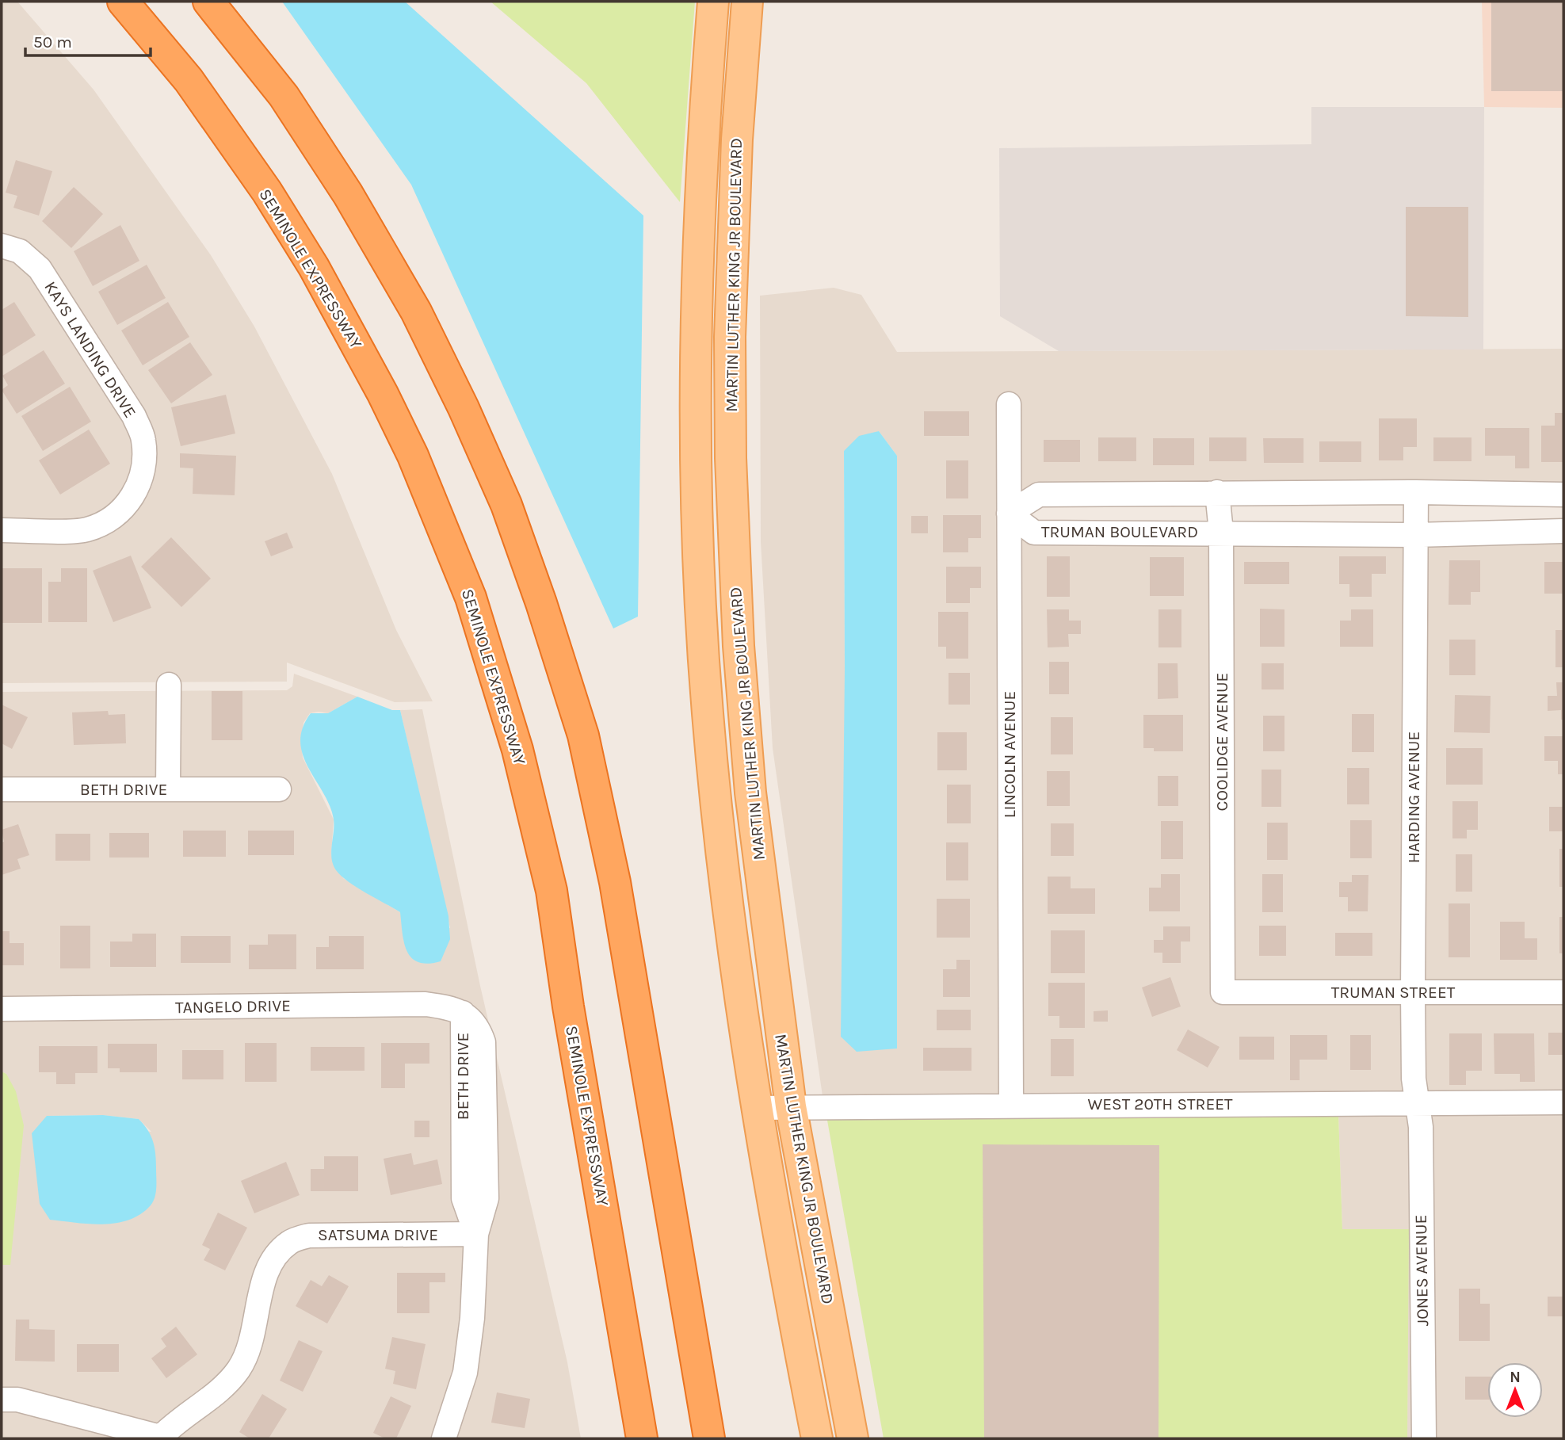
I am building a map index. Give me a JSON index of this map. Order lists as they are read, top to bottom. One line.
{"streets":{"highway":["SEMINOLE EXPRESSWAY"],"main road":["MARTIN LUTHER KING JR BOULEVARD"],"street":["KAYS LANDING DRIVE","TRUMAN BOULEVARD","COOLIDGE AVENUE","LINCOLN AVENUE","BETH DRIVE","HARDING AVENUE","TRUMAN STREET","TANGELO DRIVE","WEST 20TH STREET","SATSUMA DRIVE","JONES AVENUE"]},"crossings":[["MARTIN LUTHER KING JR BOULEVARD","WEST 20TH STREET"],["TRUMAN BOULEVARD","COOLIDGE AVENUE"],["TRUMAN BOULEVARD","LINCOLN AVENUE"],["TRUMAN BOULEVARD","HARDING AVENUE"],["COOLIDGE AVENUE","TRUMAN STREET"],["LINCOLN AVENUE","WEST 20TH STREET"],["BETH DRIVE","TANGELO DRIVE"],["BETH DRIVE","SATSUMA DRIVE"],["HARDING AVENUE","TRUMAN STREET"],["HARDING AVENUE","WEST 20TH STREET"],["HARDING AVENUE","JONES AVENUE"],["WEST 20TH STREET","JONES AVENUE"]],"scale_bar":"50 m","north":"top"}
